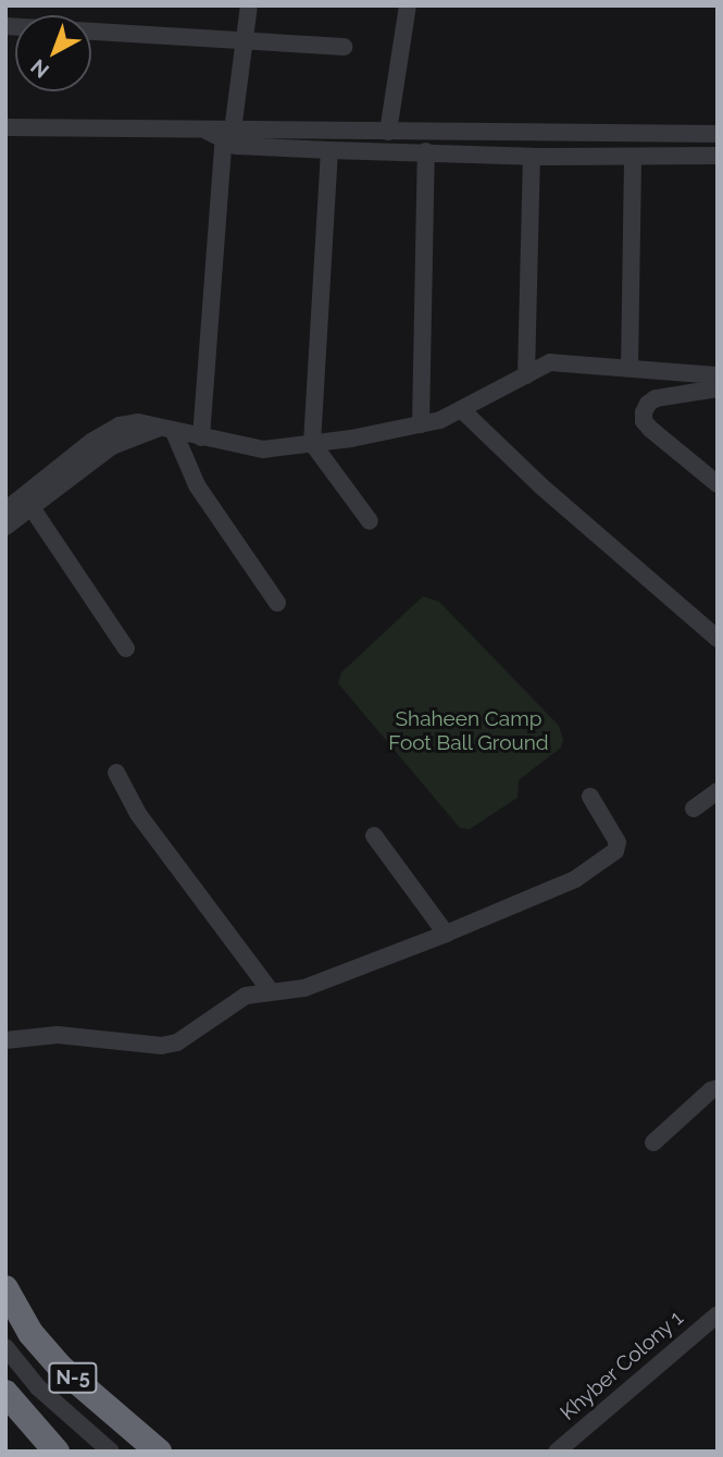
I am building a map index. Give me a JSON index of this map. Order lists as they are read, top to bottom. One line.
{"streets":{"highway":["N-5"],"street":["Khyber Colony 1"]},"parks":["Shaheen Camp Foot Ball Ground"],"north":"bottom left"}
